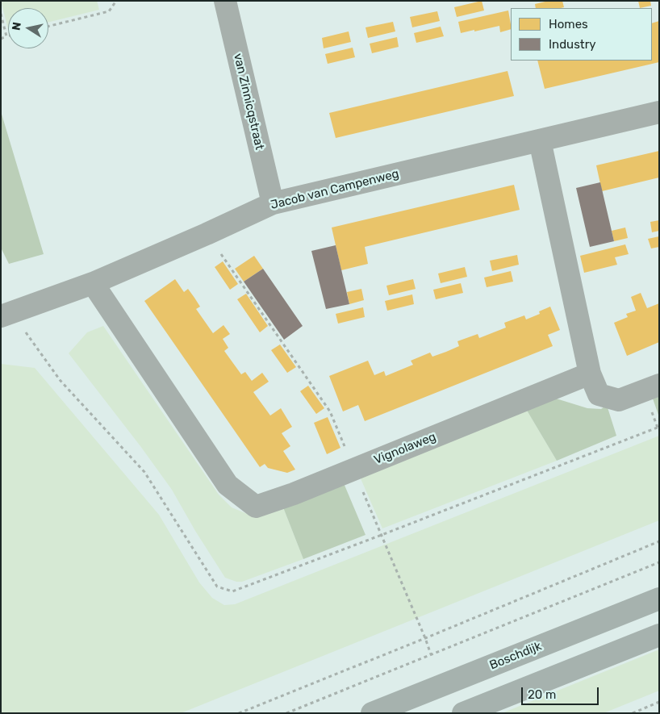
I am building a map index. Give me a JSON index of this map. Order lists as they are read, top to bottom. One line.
{"streets":{"main road":["Boschdijk"],"street":["van Zinnicqstraat","Jacob van Campenweg","Vignolaweg"]},"crossings":[["van Zinnicqstraat","Jacob van Campenweg"],["Jacob van Campenweg","Vignolaweg"]],"legend":["Homes","Industry"],"scale_bar":"20 m","north":"left"}
